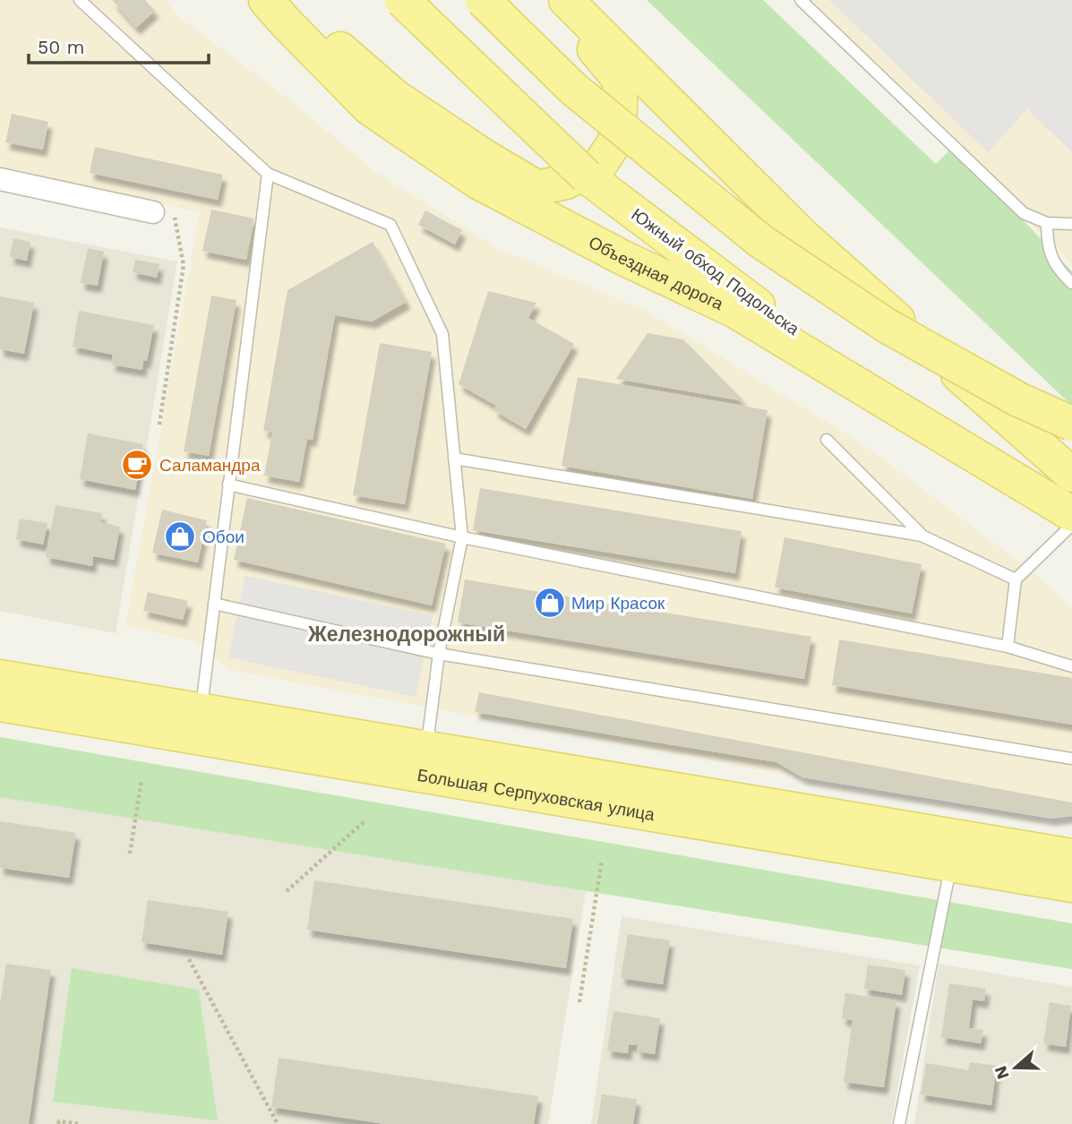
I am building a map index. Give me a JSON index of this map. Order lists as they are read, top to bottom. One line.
{"streets":{"main road":["Южный обход Подольска","Объездная дорога","Большая Серпуховская улица"]},"districts":["Железнодорожный"],"places":{"cafe":["Саламандра"],"shop":["Обои","Мир Красок"]},"scale_bar":"50 m","north":"left"}
